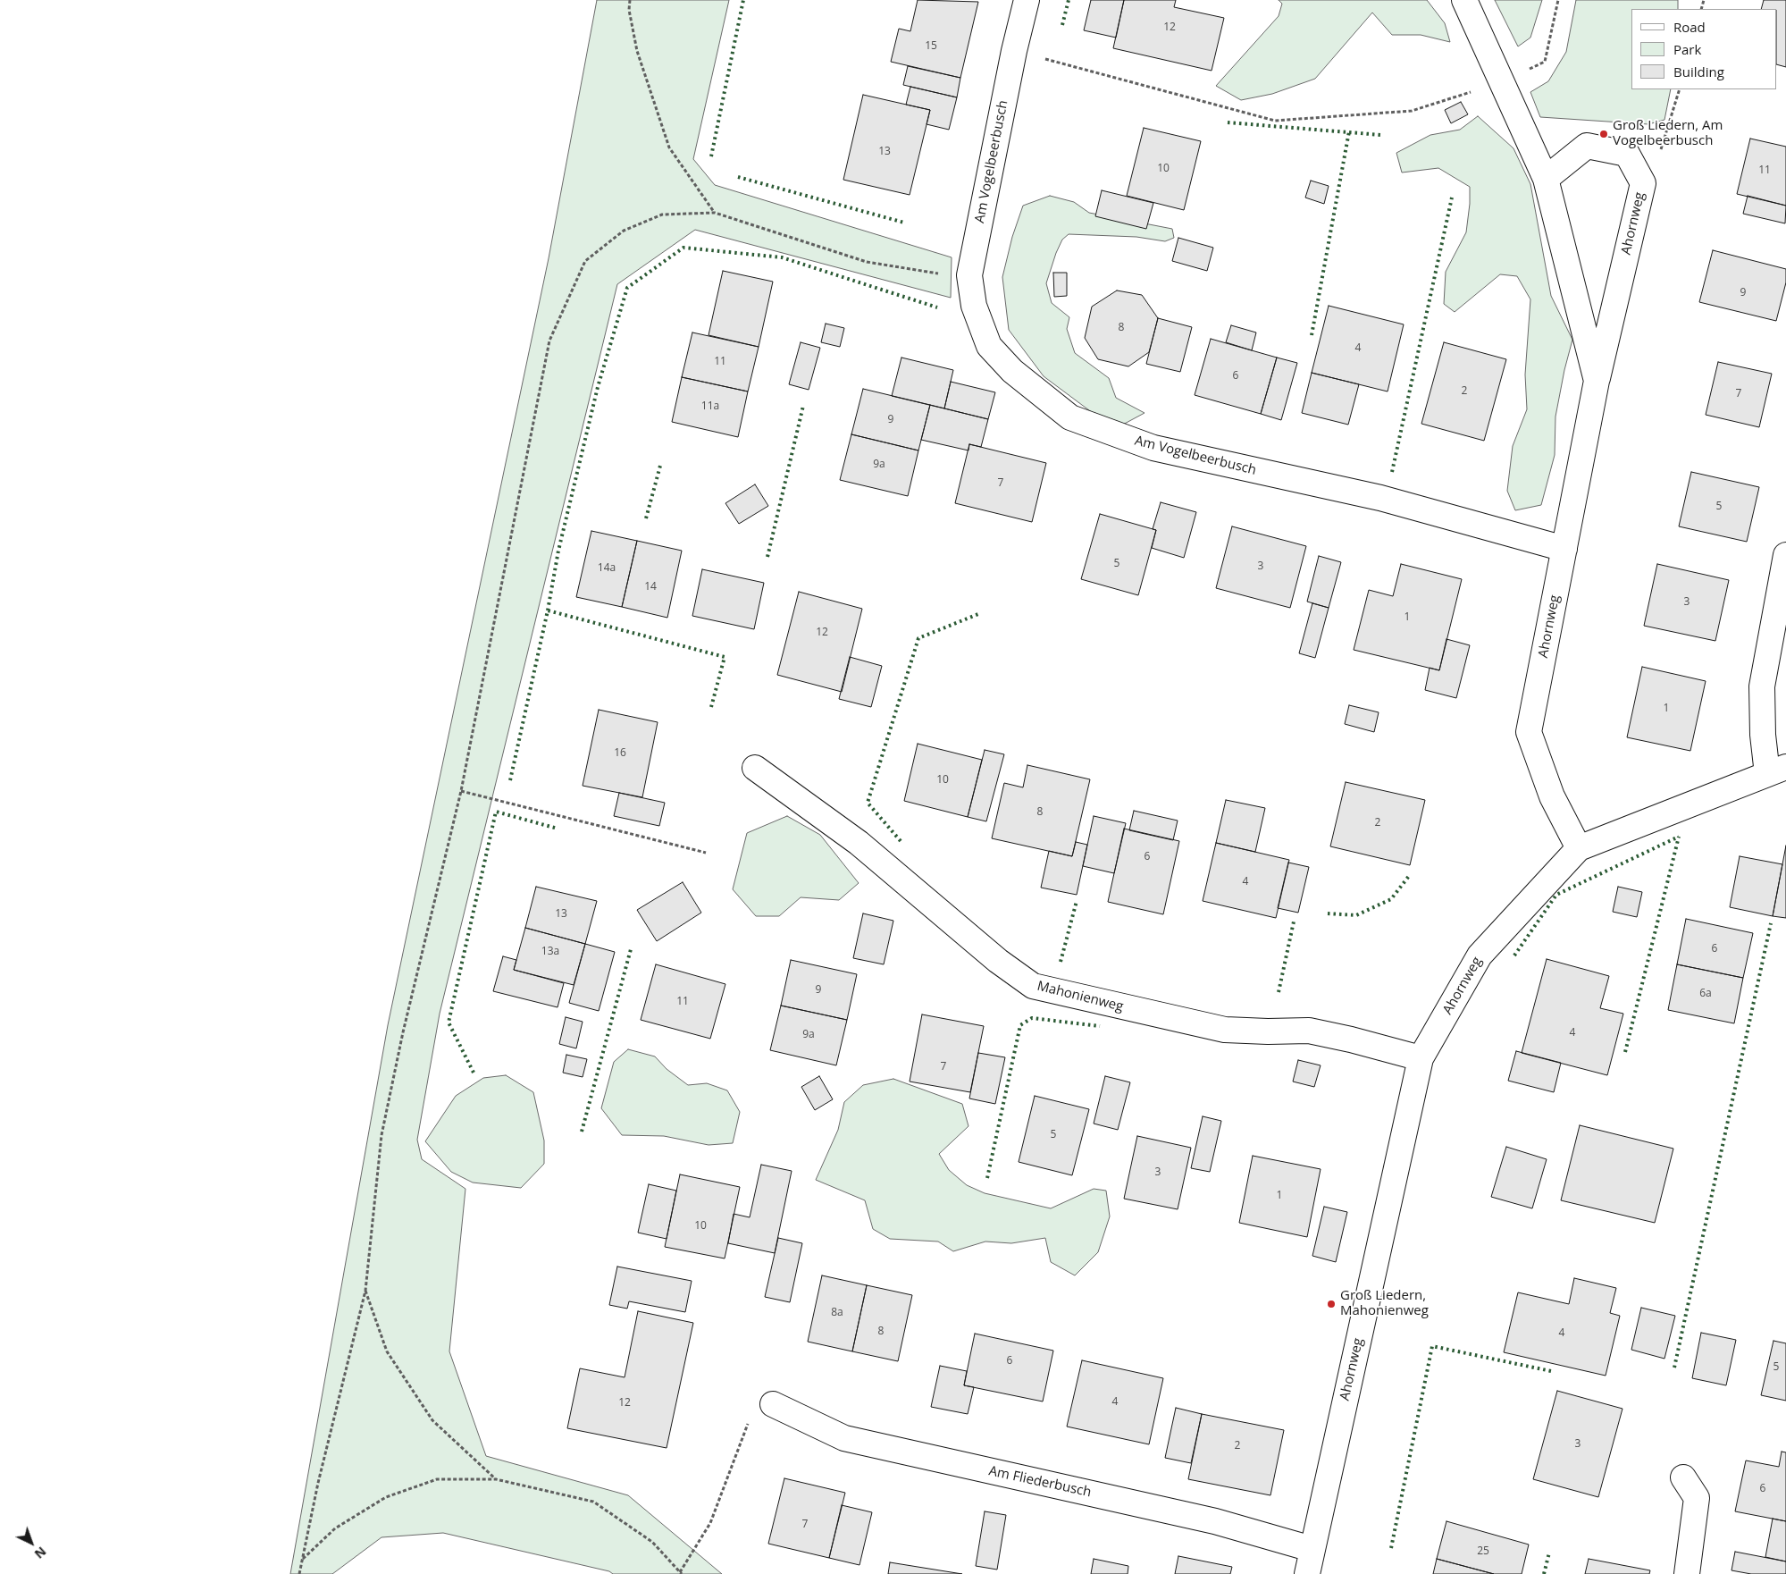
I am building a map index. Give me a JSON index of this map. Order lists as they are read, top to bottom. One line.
{"streets":{"street":["Am Vogelbeerbusch","Ahornweg","Mahonienweg","Am Fliederbusch"]},"crossings":[["Am Vogelbeerbusch","Ahornweg"],["Ahornweg","Mahonienweg"],["Ahornweg","Am Fliederbusch"]],"places":["Groß Liedern, Am Vogelbeerbusch","Groß Liedern, Mahonienweg"],"house_numbers":["12","15","13","10","11","9","8","4","11","6","2","7","11a","9","9a","7","5","5","3","14a","14","3","1","12","1","16","10","8","2","6","4","13","6","13a","9","6a","11","4","9a","7","5","3","1","10","8a","8","4","6","5","4","12","3","2","6","7","25"],"legend":["Road","Park","Building"],"north":"bottom right"}
